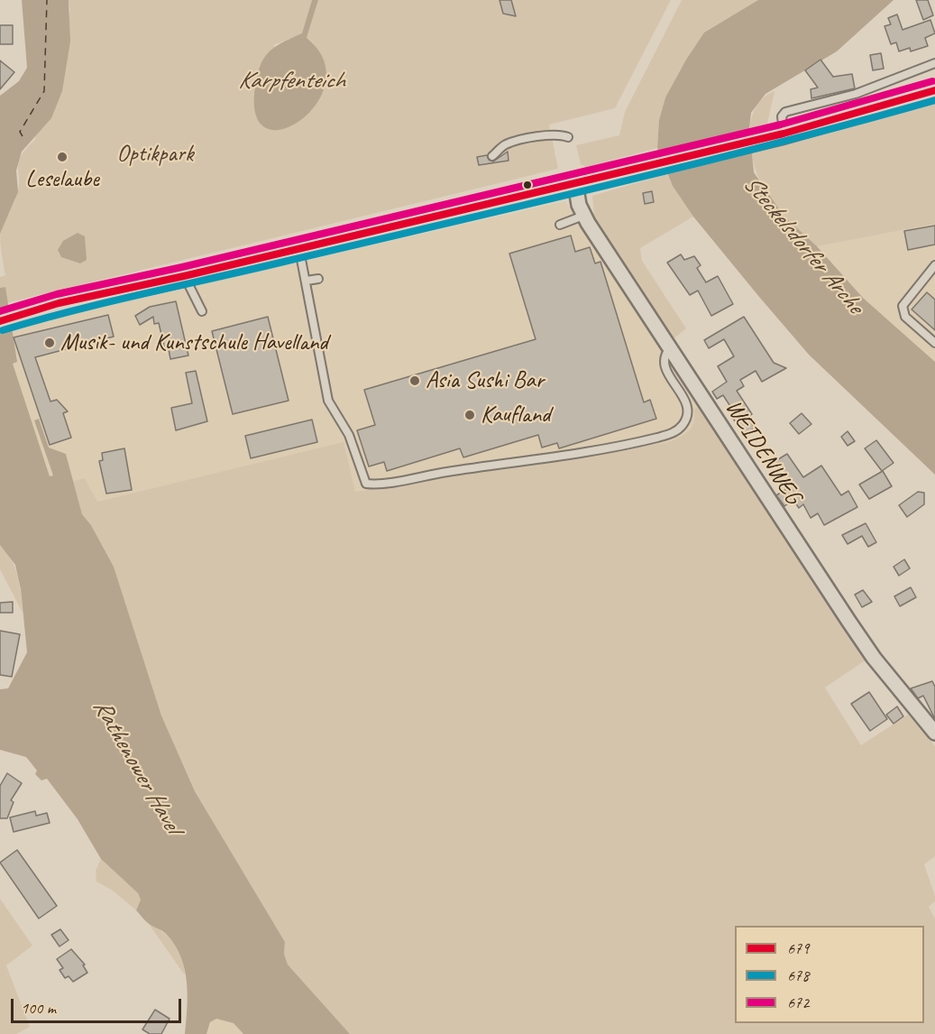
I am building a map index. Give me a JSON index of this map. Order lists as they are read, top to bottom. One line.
{"streets":{"street":["WEIDENWEG"]},"water":["Karpfenteich","Steckelsdorfer Arche","Rathenower Havel"],"parks":["Optikpark"],"places":["Leselaube","Musik- und Kunstschule Havelland","Asia Sushi Bar","Kaufland"],"lines":["transit line 672","transit line 679","transit line 678"],"legend":["679","678","672"],"scale_bar":"100 m"}
